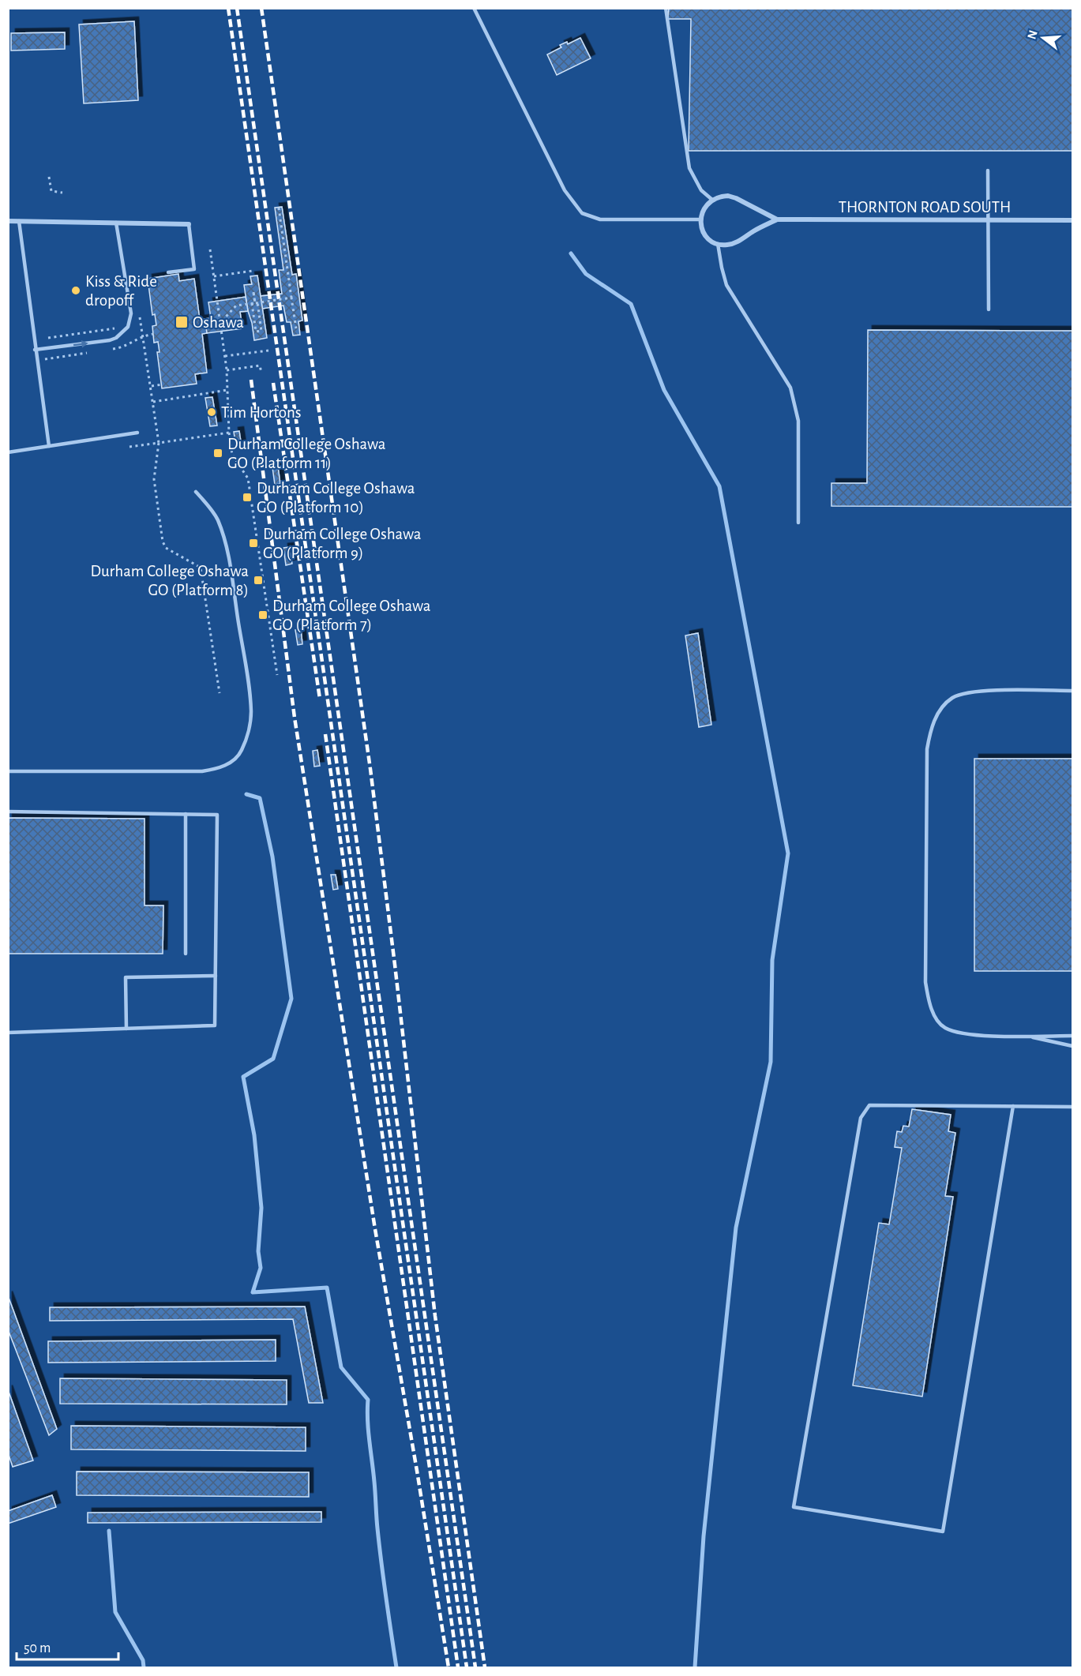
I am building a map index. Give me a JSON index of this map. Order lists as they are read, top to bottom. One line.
{"streets":{"street":["THORNTON ROAD SOUTH"]},"places":{"other":["Kiss & Ride dropoff","Tim Hortons"],"transit":["Oshawa","Durham College Oshawa GO (Platform 11)","Durham College Oshawa GO (Platform 10)","Durham College Oshawa GO (Platform 9)","Durham College Oshawa GO (Platform 8)","Durham College Oshawa GO (Platform 7)"]},"scale_bar":"50 m","north":"left"}
